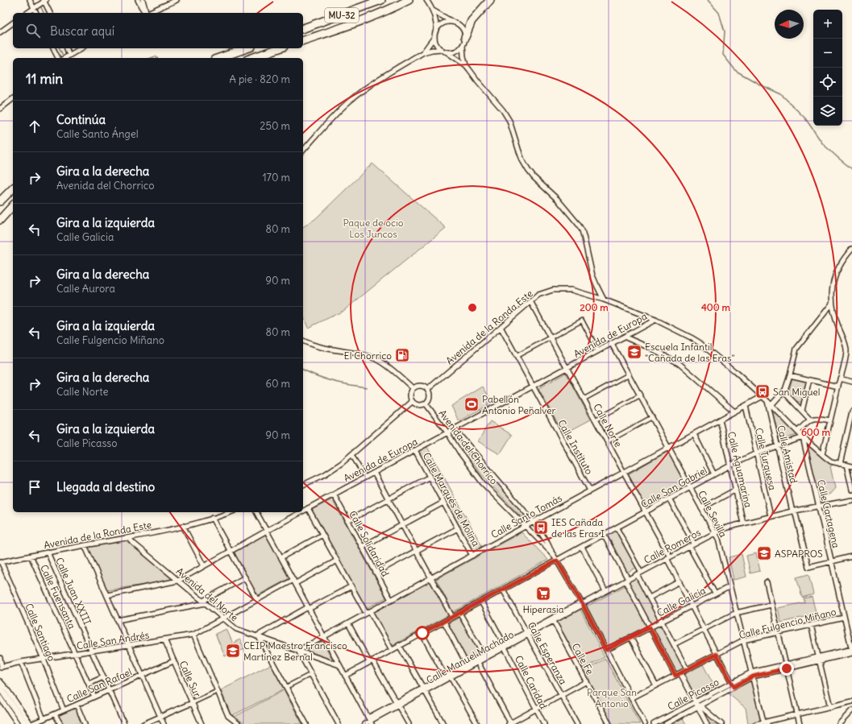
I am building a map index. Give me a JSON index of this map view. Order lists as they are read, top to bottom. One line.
{"streets":{"highway":["MU-32"],"street":["Avenida de la Ronda Este","Avenida de Europa","Calle Norte","Avenida del Chorrico","Calle Instituto","Calle Amistad","Calle Turquesa","Calle Aguamarina","Calle San Gabriel","Calle Marqués de Molina","Calle Sevilla","Calle Cartagena","Calle Santo Tomás","Calle Solidaridad","Calle Romeros","Calle Juan XXIII","Avenida del Norte","Calle Fuensanta","Calle Galicia","Calle Fulgencio Miñano","Calle Santiago","Calle San Andrés","Calle Esperanza","Calle Manuel Machado","Calle Fe","Calle Sur","Calle Caridad","Calle San Rafael","Calle Picasso"]},"crossings":[["Avenida de la Ronda Este","Avenida de Europa"],["Avenida de la Ronda Este","Calle Norte"],["Avenida de la Ronda Este","Avenida del Chorrico"],["Avenida de la Ronda Este","Calle Instituto"],["Avenida de la Ronda Este","Calle Amistad"],["Avenida de la Ronda Este","Calle San Gabriel"],["Avenida de la Ronda Este","Calle Cartagena"],["Avenida de la Ronda Este","Calle Santo Tomás"],["Avenida de la Ronda Este","Calle Juan XXIII"],["Avenida de la Ronda Este","Avenida del Norte"],["Avenida de la Ronda Este","Calle Fuensanta"],["Avenida de la Ronda Este","Calle Santiago"],["Avenida de Europa","Calle Norte"],["Avenida de Europa","Avenida del Chorrico"],["Avenida de Europa","Calle Instituto"],["Avenida de Europa","Calle Marqués de Molina"],["Avenida de Europa","Calle Sevilla"],["Avenida de Europa","Calle Solidaridad"],["Avenida de Europa","Avenida del Norte"],["Calle Norte","Calle San Gabriel"],["Calle Norte","Calle Santo Tomás"],["Calle Norte","Calle Romeros"],["Calle Norte","Calle Galicia"],["Calle Norte","Calle Fulgencio Miñano"],["Calle Norte","Calle Picasso"],["Avenida del Chorrico","Calle San Gabriel"],["Avenida del Chorrico","Calle Santo Tomás"],["Avenida del Chorrico","Calle Romeros"],["Avenida del Chorrico","Calle Galicia"],["Avenida del Chorrico","Calle Fulgencio Miñano"],["Avenida del Chorrico","Calle Manuel Machado"],["Calle Instituto","Calle Santo Tomás"],["Calle Amistad","Calle San Gabriel"],["Calle Amistad","Calle Cartagena"],["Calle Amistad","Calle Romeros"],["Calle Turquesa","Calle San Gabriel"],["Calle Turquesa","Calle Santo Tomás"],["Calle Turquesa","Calle Romeros"],["Calle Aguamarina","Calle San Gabriel"],["Calle Aguamarina","Calle Santo Tomás"],["Calle Aguamarina","Calle Romeros"],["Calle San Gabriel","Calle Sevilla"],["Calle San Gabriel","Calle Cartagena"],["Calle San Gabriel","Calle Esperanza"],["Calle San Gabriel","Calle Caridad"],["Calle Marqués de Molina","Calle Santo Tomás"],["Calle Sevilla","Calle Santo Tomás"],["Calle Sevilla","Calle Romeros"],["Calle Sevilla","Calle Galicia"],["Calle Sevilla","Calle Fulgencio Miñano"],["Calle Sevilla","Calle Picasso"],["Calle Cartagena","Calle Romeros"],["Calle Cartagena","Calle Fulgencio Miñano"],["Calle Cartagena","Calle Picasso"],["Calle Santo Tomás","Calle Solidaridad"],["Calle Santo Tomás","Avenida del Norte"],["Calle Romeros","Calle Manuel Machado"],["Calle Juan XXIII","Calle San Andrés"],["Calle Juan XXIII","Calle San Rafael"],["Avenida del Norte","Calle San Andrés"],["Calle Fuensanta","Calle San Andrés"],["Calle Fuensanta","Calle San Rafael"],["Calle Santiago","Calle San Andrés"],["Calle Santiago","Calle San Rafael"],["Calle San Andrés","Calle Sur"],["Calle Esperanza","Calle Manuel Machado"],["Calle Manuel Machado","Calle Fe"],["Calle Manuel Machado","Calle Caridad"],["Calle Sur","Calle San Rafael"]],"parks":["Paque de ocio Los Juncos","Parque San Antonio"],"places":{"school or university":["Escuela Infantil \"Cañada de las Eras\"","ASPAPROS","CEIP Maestro Francisco Martínez Bernal"],"fuel station":["El Chorrico"],"bus stop":["San Miguel","IES Cañada de las Eras I"],"sports":["Pabellón Antonio Peñalver"],"supermarket":["Hiperasia"]},"north":"left","page":{"map_buttons":["+","−"],"search":"Buscar aquí","heading":["11 min","A pie · 820 m"],"list":[["Continúa","Calle Santo Ángel","250 m"],["Gira a la derecha","Avenida del Chorrico","170 m"],["Gira a la izquierda","Calle Galicia","80 m"],["Gira a la derecha","Calle Aurora","90 m"],["Gira a la izquierda","Calle Fulgencio Miñano","80 m"],["Gira a la derecha","Calle Norte","60 m"],["Gira a la izquierda","Calle Picasso","90 m"],"Llegada al destino"]},"rings":["200 m","400 m","600 m"]}
